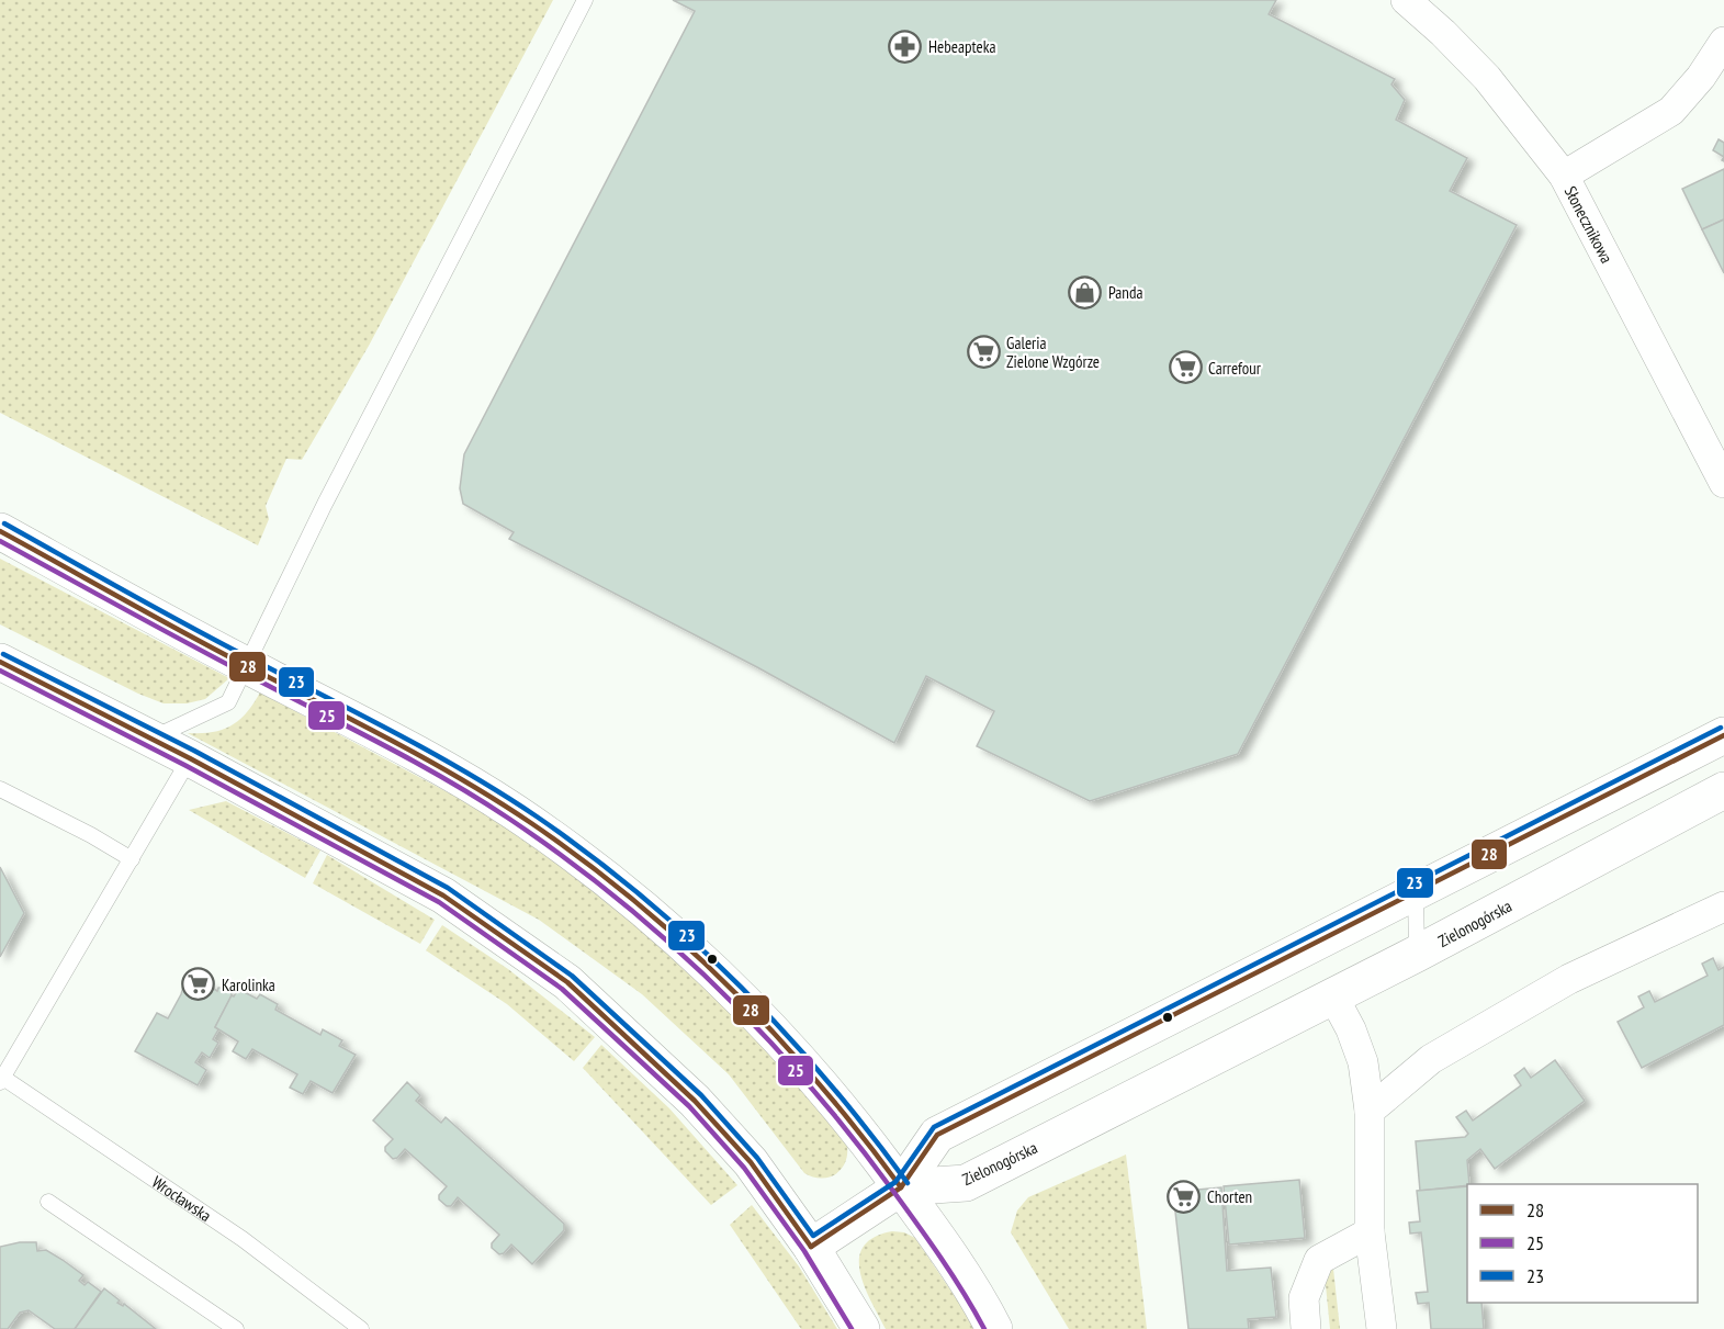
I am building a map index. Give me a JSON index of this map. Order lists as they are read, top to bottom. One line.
{"streets":{"main road":["Zielonogórska"],"street":["Słonecznikowa"],"lane":["Wrocławska"]},"places":{"pharmacy":["Hebeapteka"],"shop":["Panda"],"supermarket":["Galeria Zielone Wzgórze","Carrefour","Karolinka","Chorten"]},"lines":["transit line 23","transit line 28","transit line 25"],"legend":["28","25","23"]}
